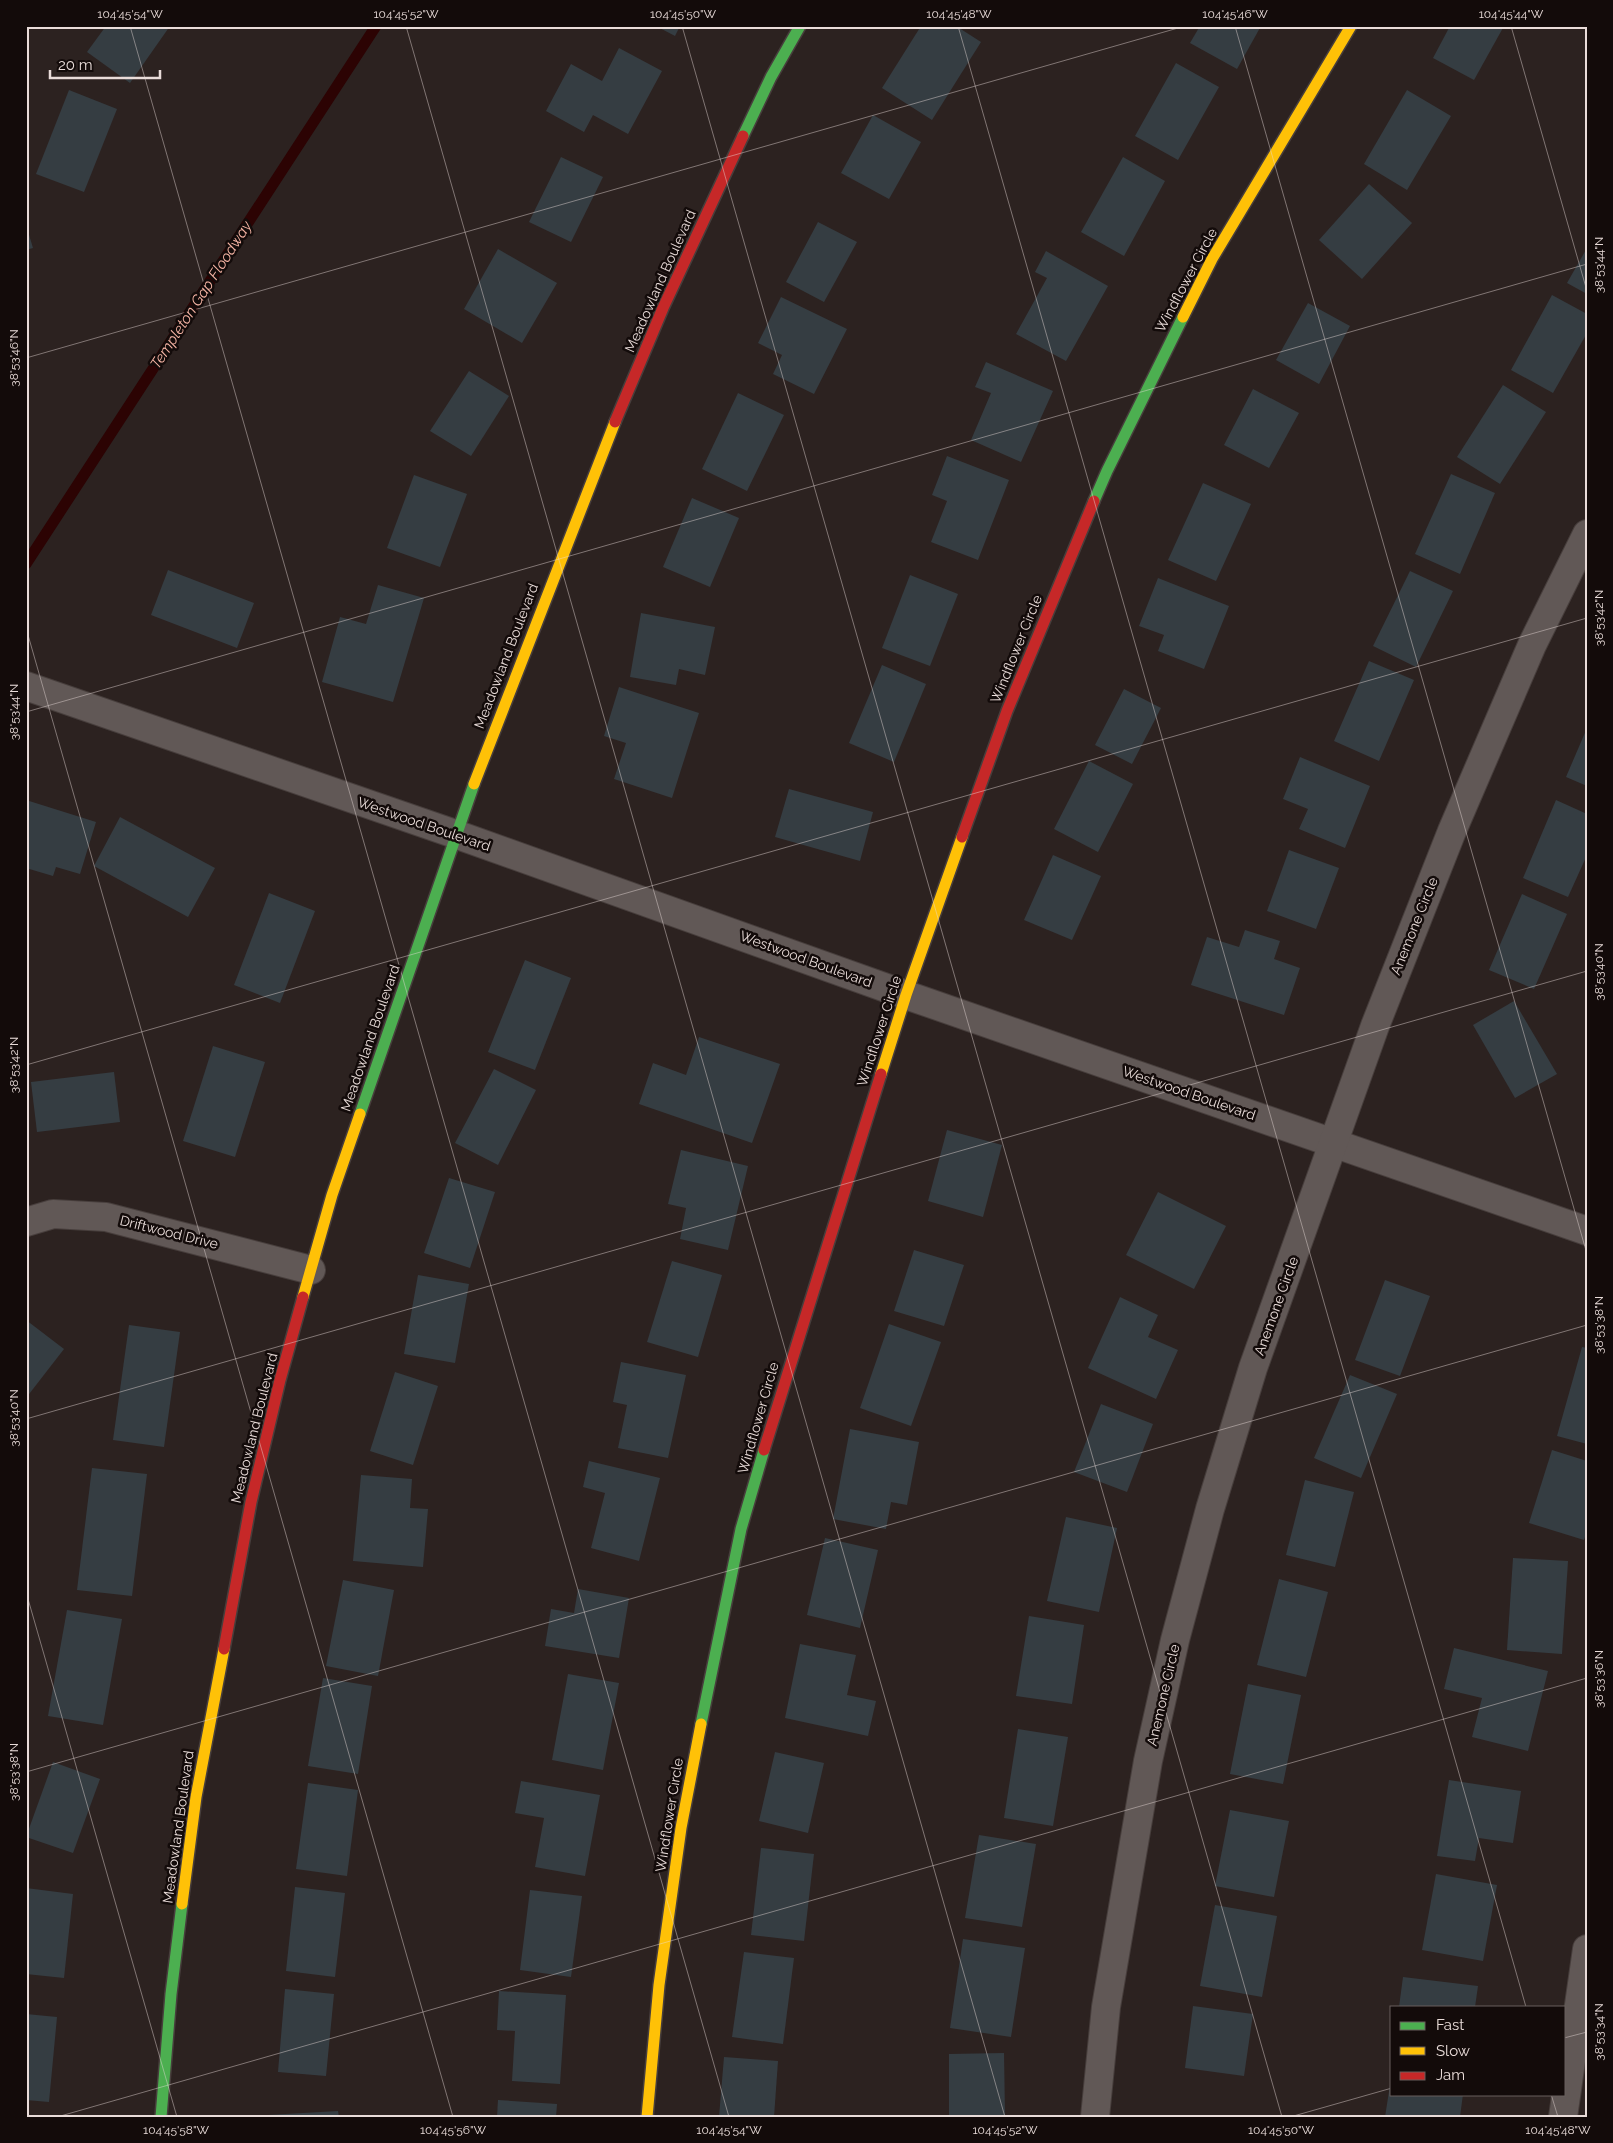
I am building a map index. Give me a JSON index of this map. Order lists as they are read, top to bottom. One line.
{"streets":{"street":["Windflower Circle","Meadowland Boulevard","Westwood Boulevard","Anemone Circle","Driftwood Drive"]},"crossings":[["Windflower Circle","Westwood Boulevard"],["Meadowland Boulevard","Westwood Boulevard"],["Meadowland Boulevard","Driftwood Drive"],["Westwood Boulevard","Anemone Circle"]],"water":["Templeton Gap Floodway"],"legend":["Fast","Slow","Jam"],"scale_bar":"20 m","coordinates":["104°45'54\"W","104°45'52\"W","104°45'50\"W","104°45'48\"W","104°45'46\"W","104°45'44\"W","38°53'44\"N","38°53'46\"N","38°53'42\"N","38°53'40\"N","38°53'38\"N","38°53'36\"N","38°53'34\"N","104°45'58\"W","104°45'56\"W"]}
